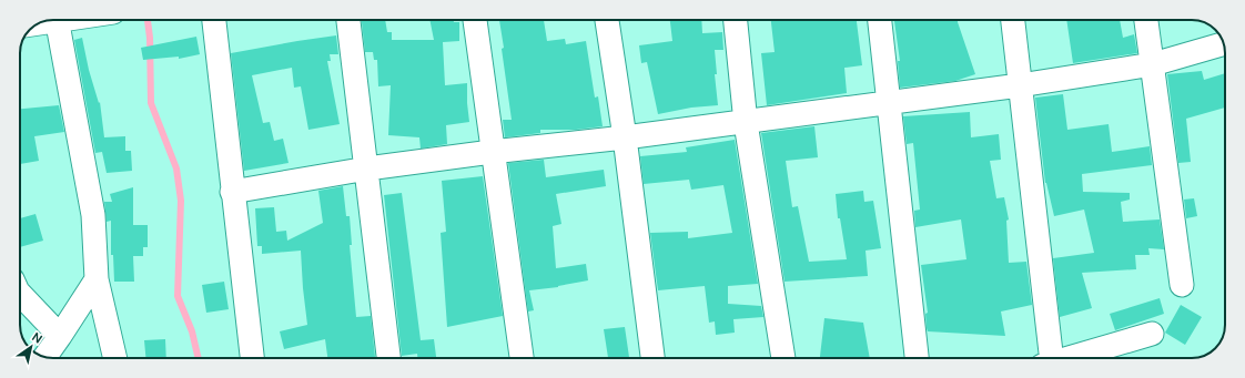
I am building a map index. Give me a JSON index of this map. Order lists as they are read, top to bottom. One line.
{"north":"top right"}
